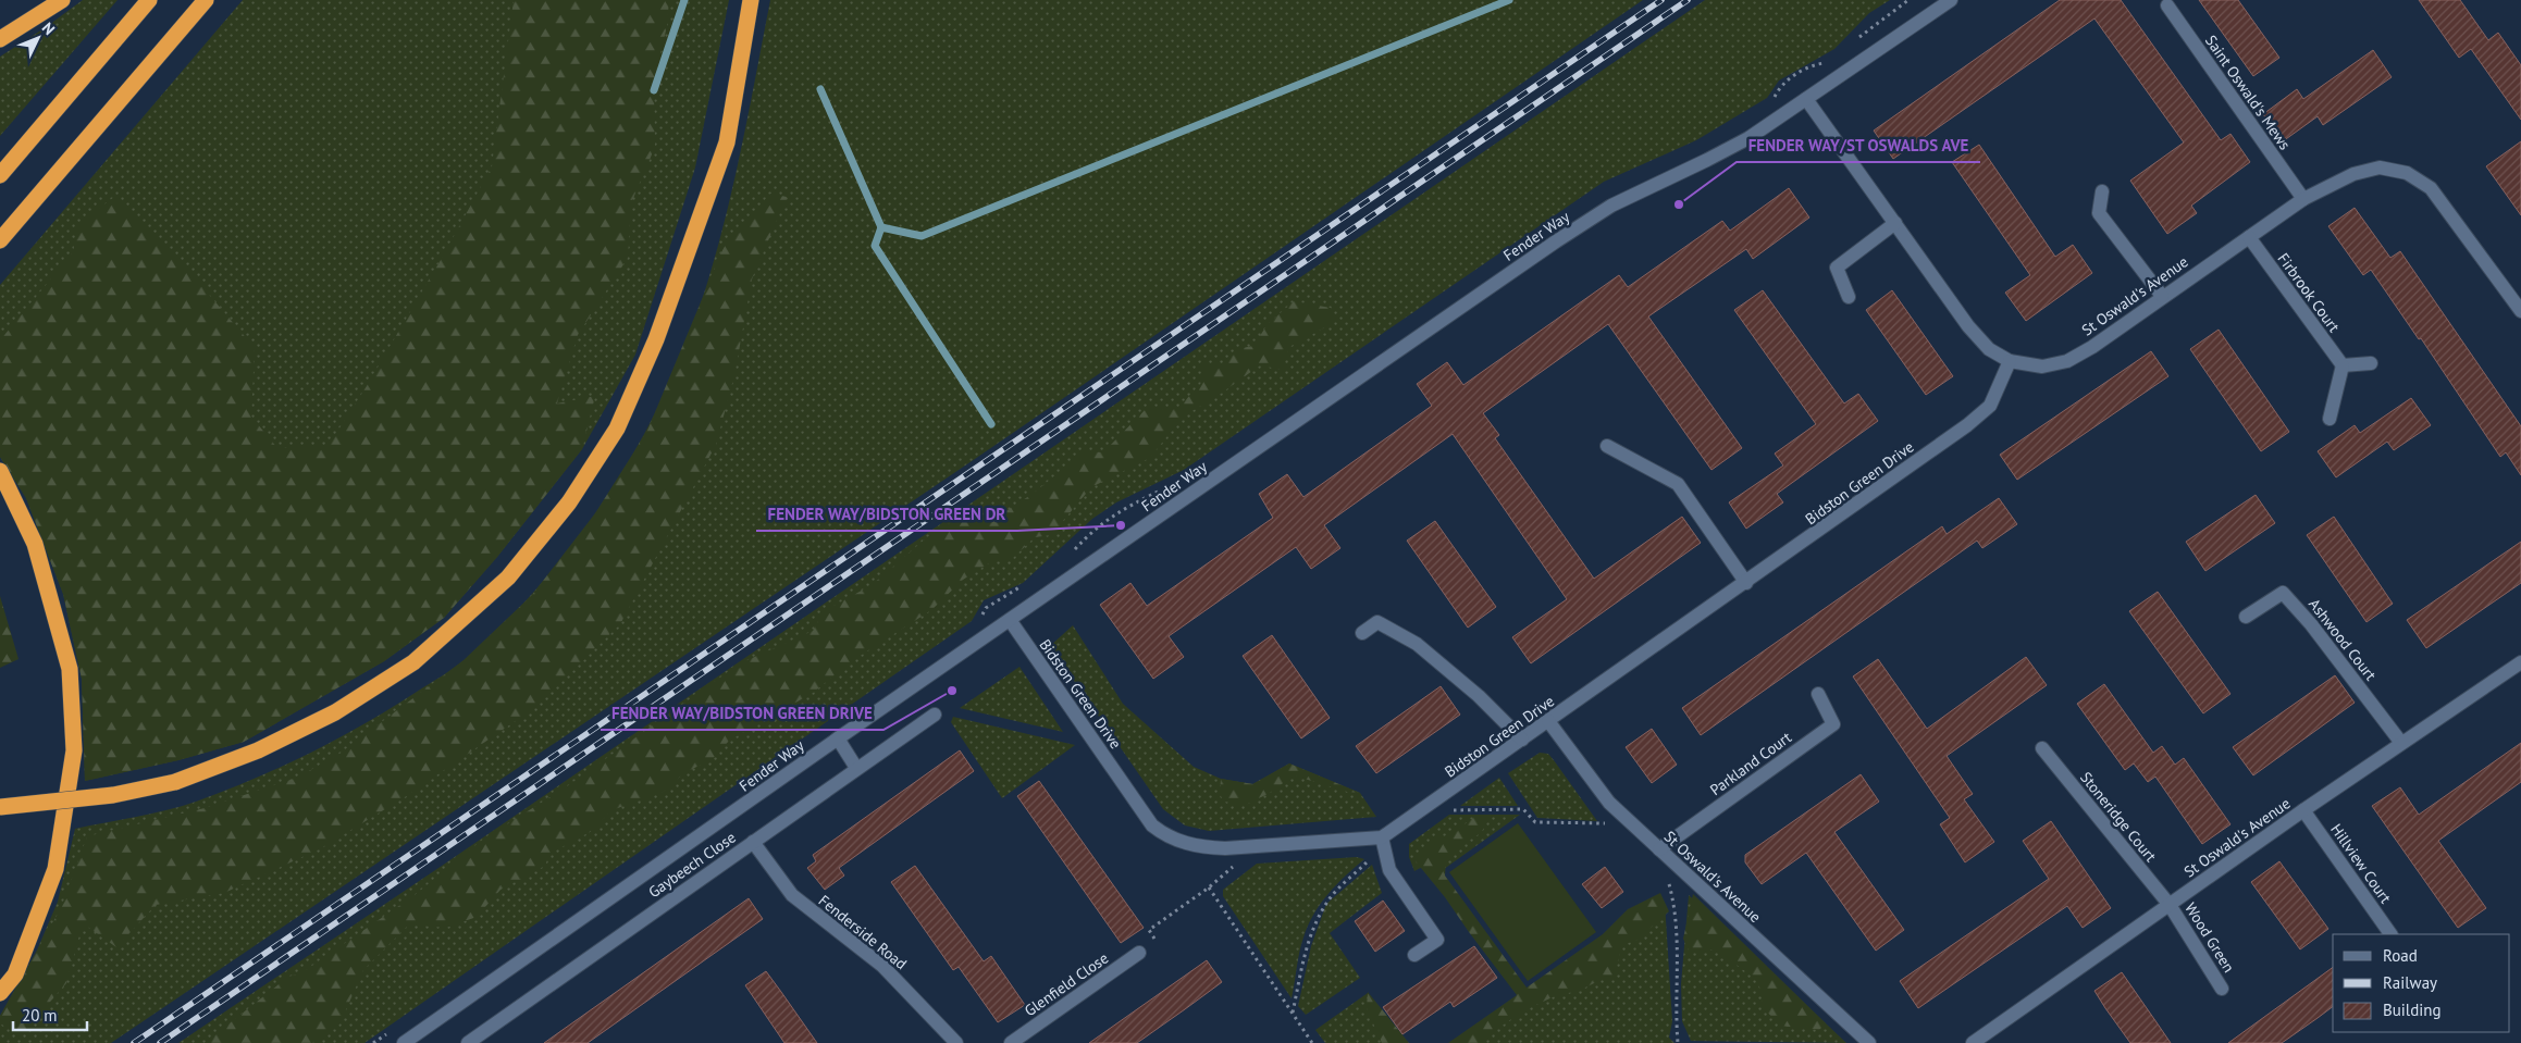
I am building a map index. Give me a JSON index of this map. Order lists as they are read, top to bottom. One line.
{"streets":{"street":["Saint Oswald's Mews","Fender Way","Firbrook Court","St Oswald's Avenue","Bidston Green Drive","Ashwood Court","Parkland Court","Stoneridge Court","Hillview Court","Gaybeech Close","Fenderside Road","Wood Green","Glenfield Close"]},"crossings":[["Saint Oswald's Mews","St Oswald's Avenue"],["Fender Way","St Oswald's Avenue"],["Fender Way","Bidston Green Drive"],["Firbrook Court","St Oswald's Avenue"],["St Oswald's Avenue","Bidston Green Drive"],["St Oswald's Avenue","Ashwood Court"],["St Oswald's Avenue","Parkland Court"],["St Oswald's Avenue","Stoneridge Court"],["St Oswald's Avenue","Hillview Court"],["St Oswald's Avenue","Wood Green"],["Stoneridge Court","Wood Green"],["Gaybeech Close","Fenderside Road"]],"places":["FENDER WAY/ST OSWALDS AVE","FENDER WAY/BIDSTON GREEN DR","FENDER WAY/BIDSTON GREEN DRIVE"],"legend":["Road","Railway","Building"],"scale_bar":"20 m","north":"top right"}
